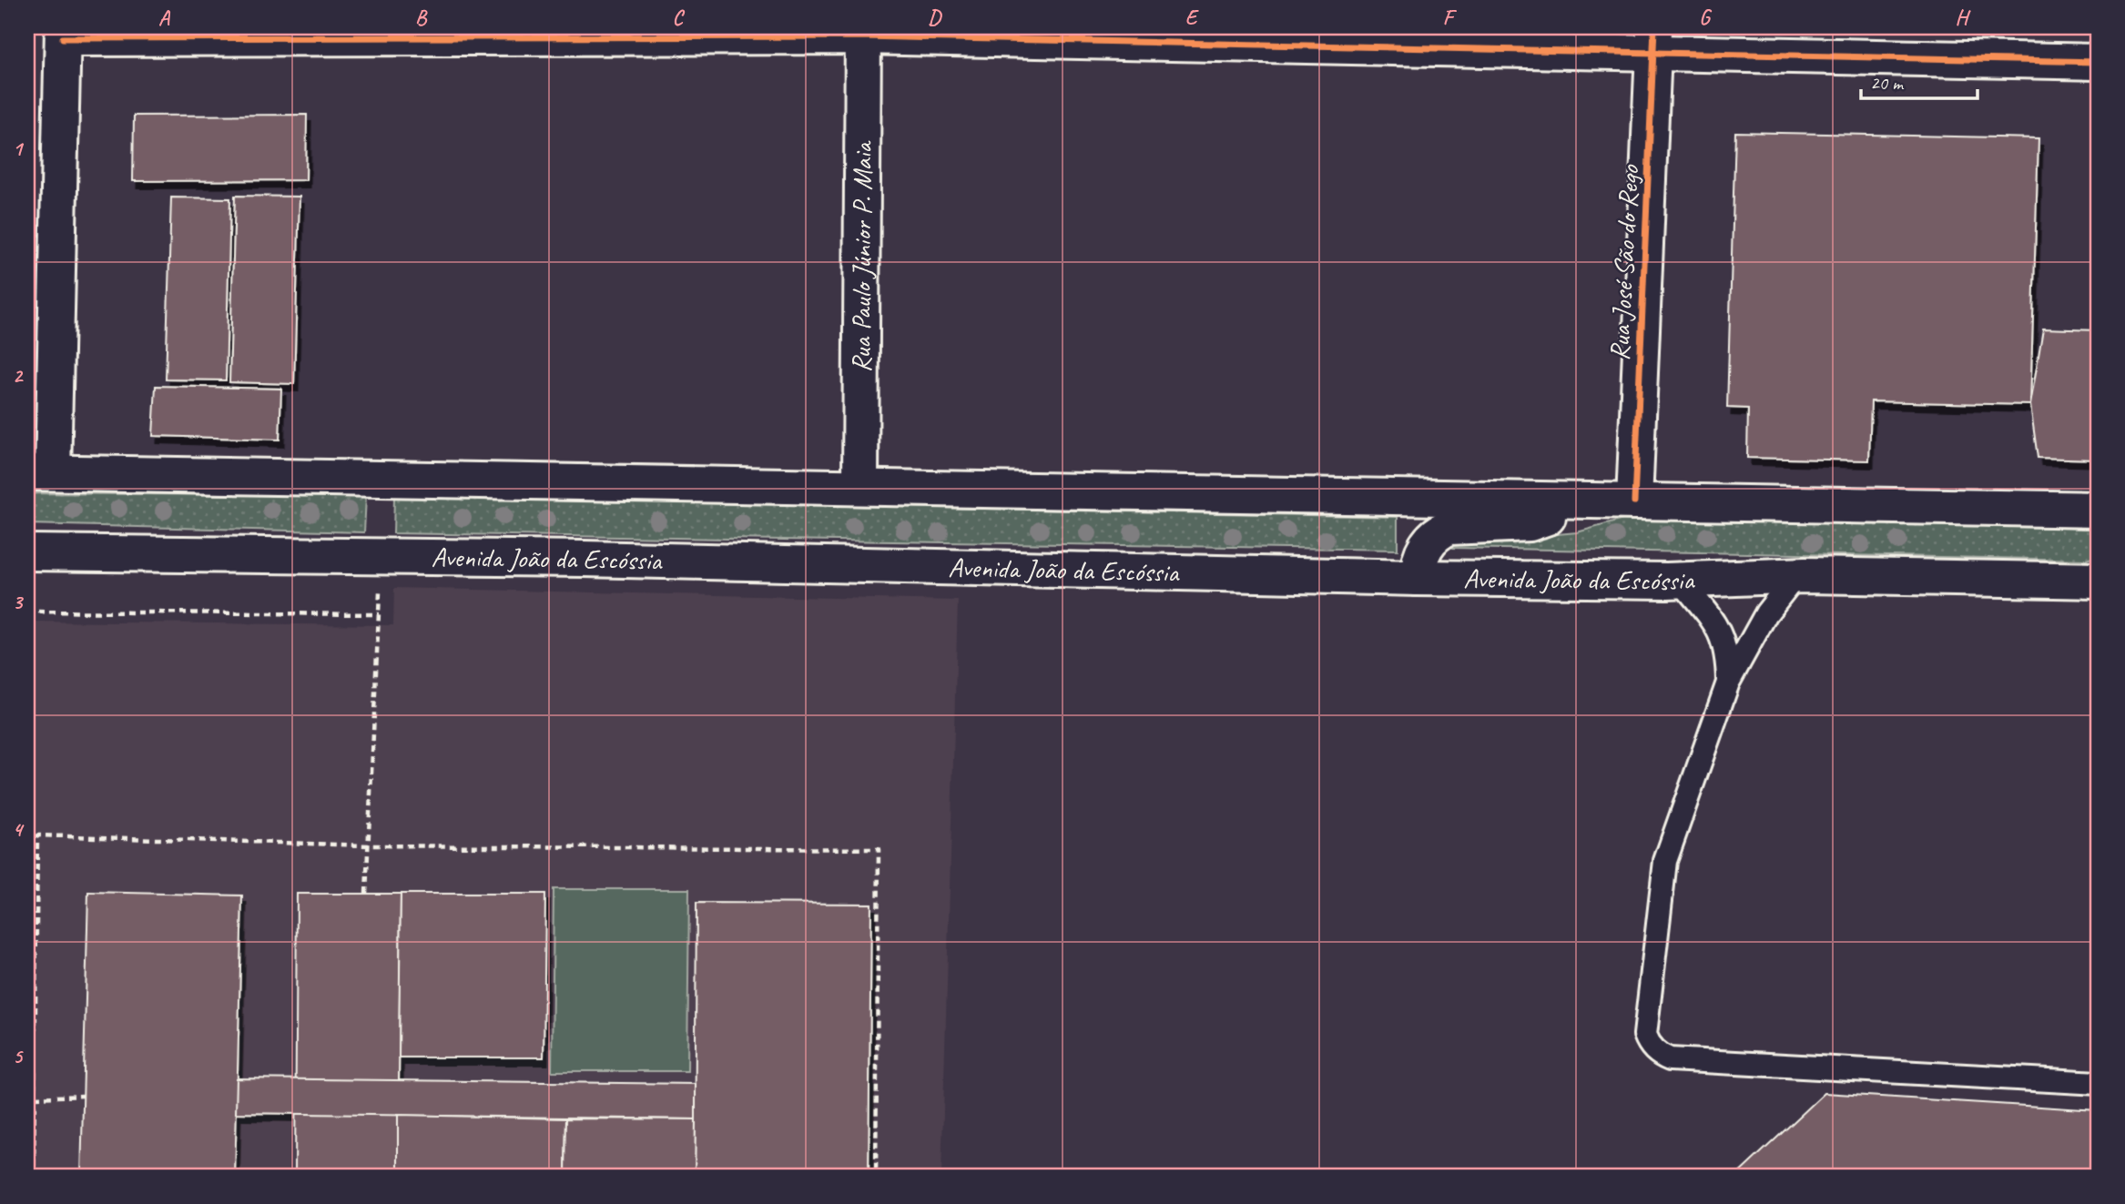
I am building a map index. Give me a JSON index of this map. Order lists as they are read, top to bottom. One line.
{"streets":{"main road":["Rua Paulo Júnior P. Maia","Rua José São do Rego","Avenida João da Escóssia"]},"scale_bar":"20 m","grid":{"columns":["A","B","C","D","E","F","G","H"],"rows":["1","2","3","4","5"]}}
